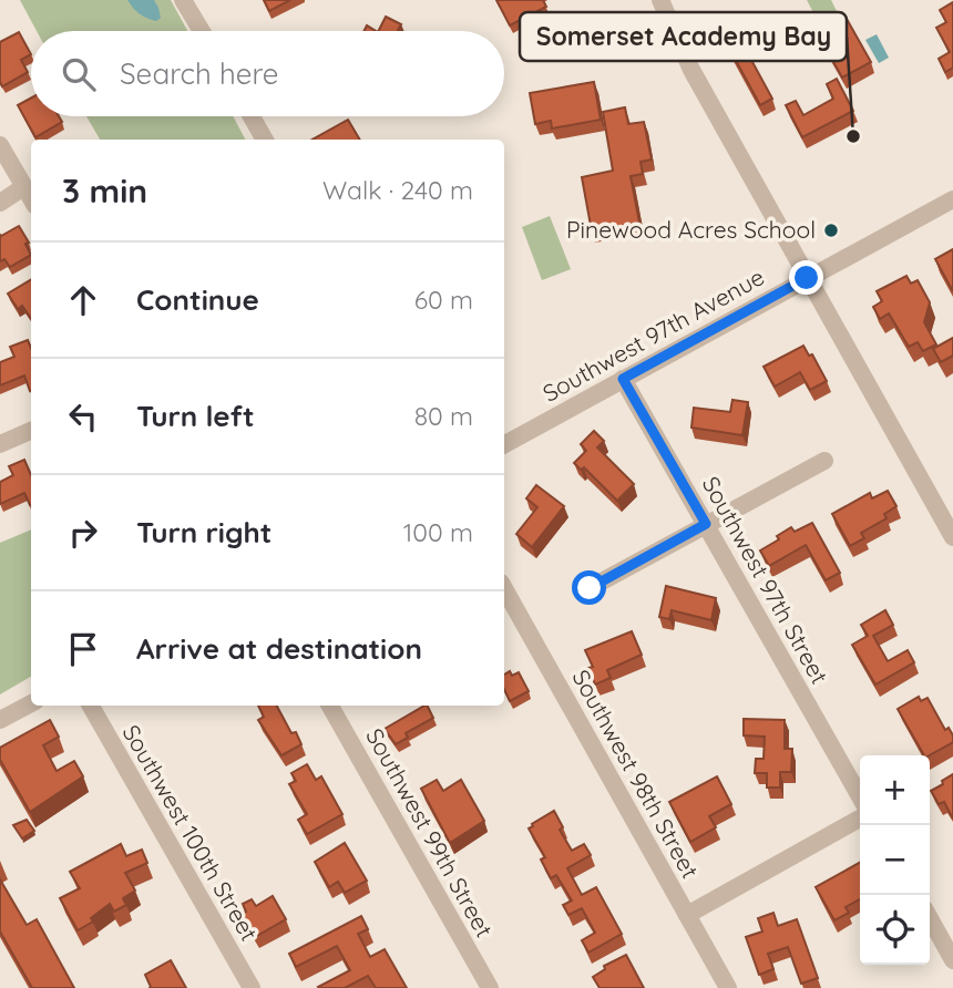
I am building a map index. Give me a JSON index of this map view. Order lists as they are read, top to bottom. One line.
{"streets":{"street":["Southwest 97th Avenue","Southwest 97th Street","Southwest 98th Street","Southwest 100th Street","Southwest 99th Street"]},"crossings":[["Southwest 97th Avenue","Southwest 97th Street"]],"places":["Somerset Academy Bay","Pinewood Acres School"],"page":{"search":"Search here","heading":["3 min","Walk · 240 m"],"list":[["Continue","60 m"],["Turn left","80 m"],["Turn right","100 m"],"Arrive at destination"],"map_buttons":["+","−"]}}
